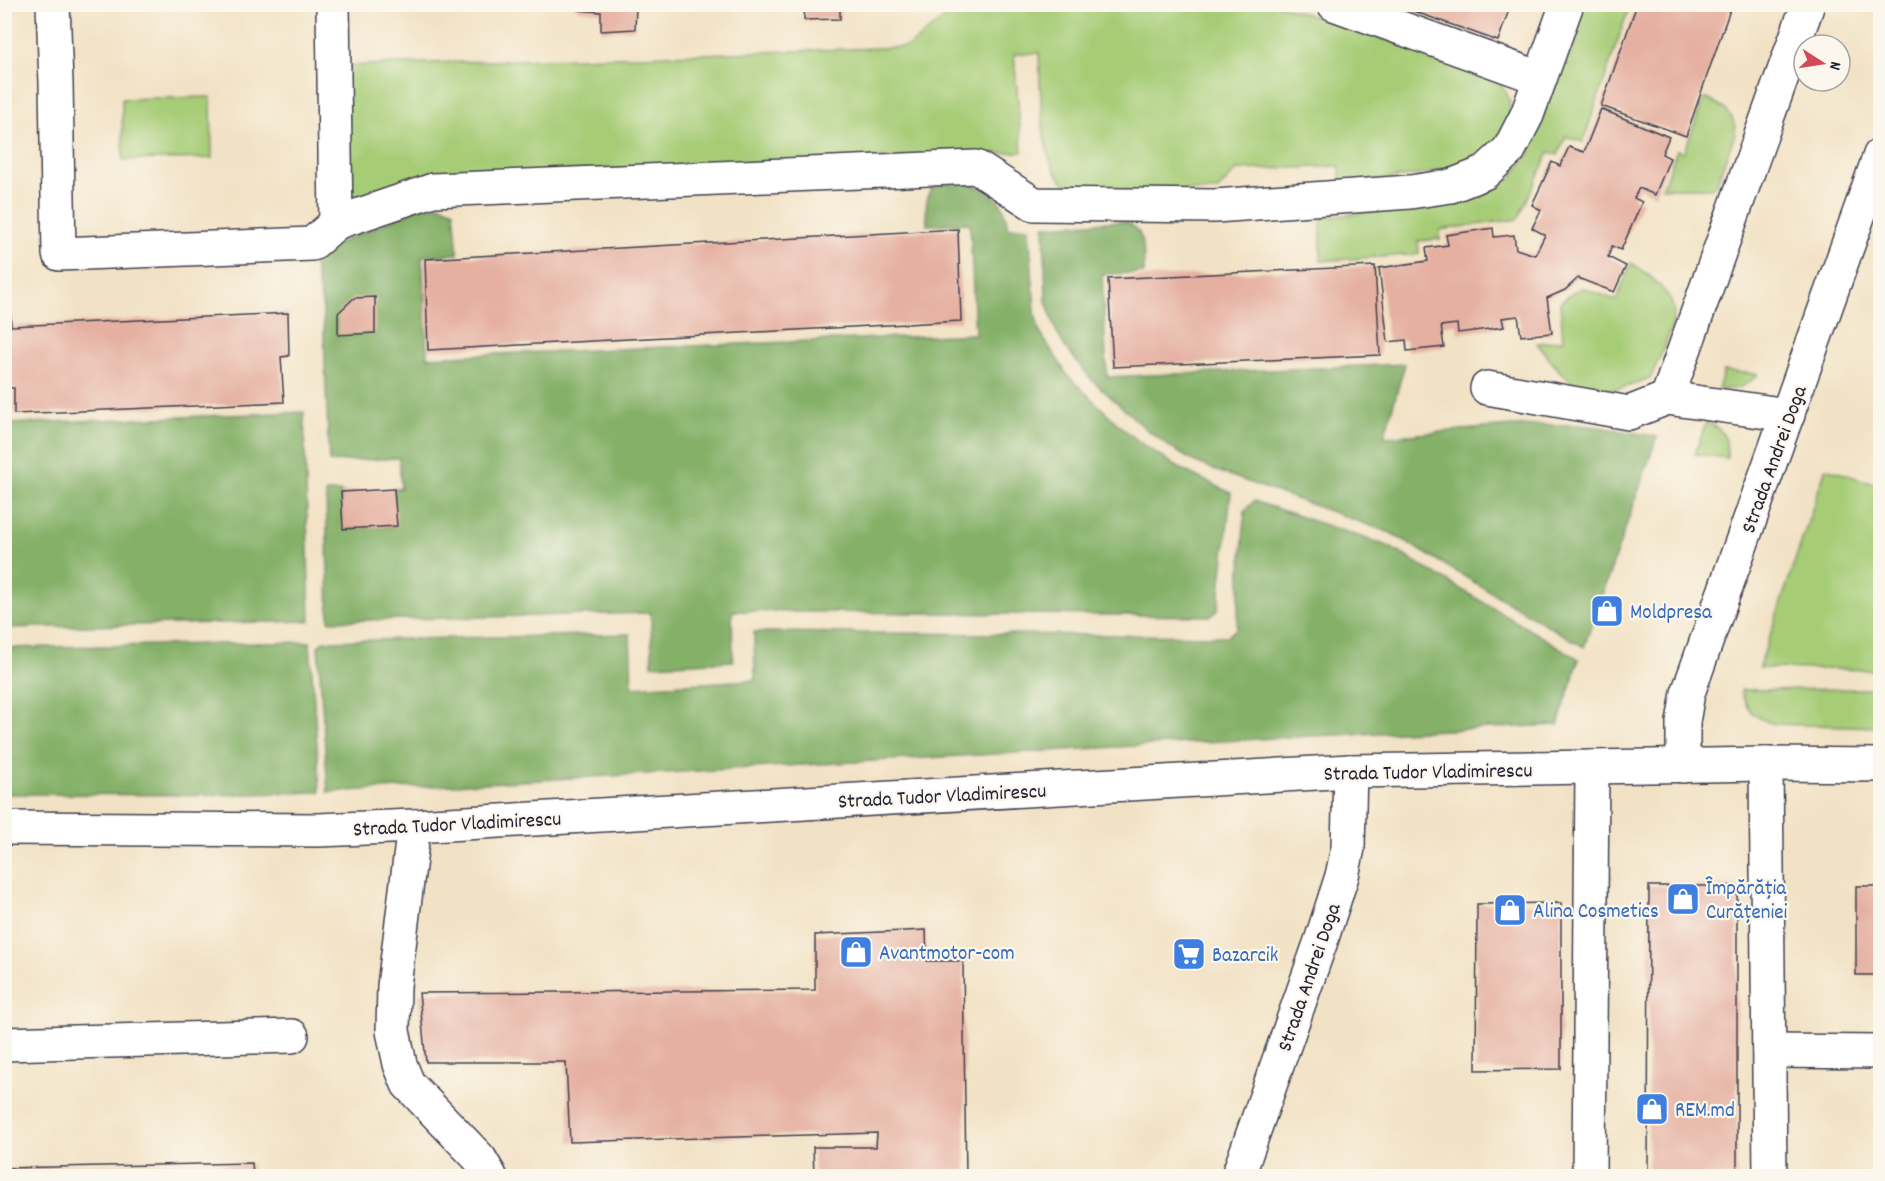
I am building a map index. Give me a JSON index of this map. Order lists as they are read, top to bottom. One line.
{"streets":{"main road":["Strada Andrei Doga","Strada Tudor Vladimirescu"]},"crossings":[["Strada Andrei Doga","Strada Tudor Vladimirescu"]],"places":{"shop":["Moldpresa","Împărăția Curățeniei","Alina Cosmetics","Avantmotor-com","REM.md"],"supermarket":["Bazarcik"]},"north":"right"}
